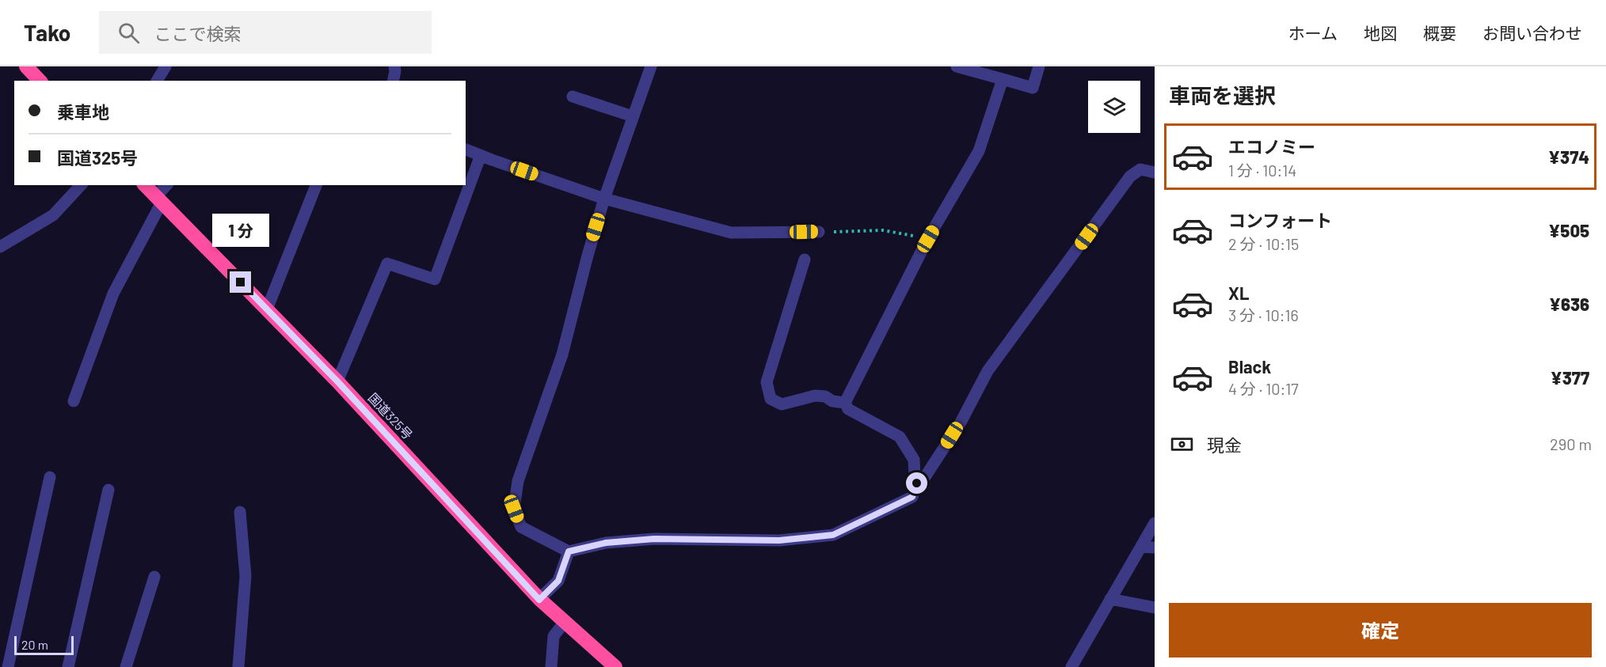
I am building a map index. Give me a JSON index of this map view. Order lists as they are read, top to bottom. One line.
{"streets":{"highway":["国道325号"]},"scale_bar":"20 m","page":{"header":"Tako","search":"ここで検索","nav":["ホーム","地図","概要","お問い合わせ"],"heading":"車両を選択","banner":["乗車地","国道325号"],"list":[{"name":"エコノミー","note":"1 分 · 10:14","value":"¥374"},{"name":"コンフォート","note":"2 分 · 10:15","value":"¥505"},{"name":"XL","note":"3 分 · 10:16","value":"¥636"},{"name":"Black","note":"4 分 · 10:17","value":"¥377"}],"bubble":"1 分","pay":["現金","290 m"],"buttons":"確定","scale":"20 m"}}
